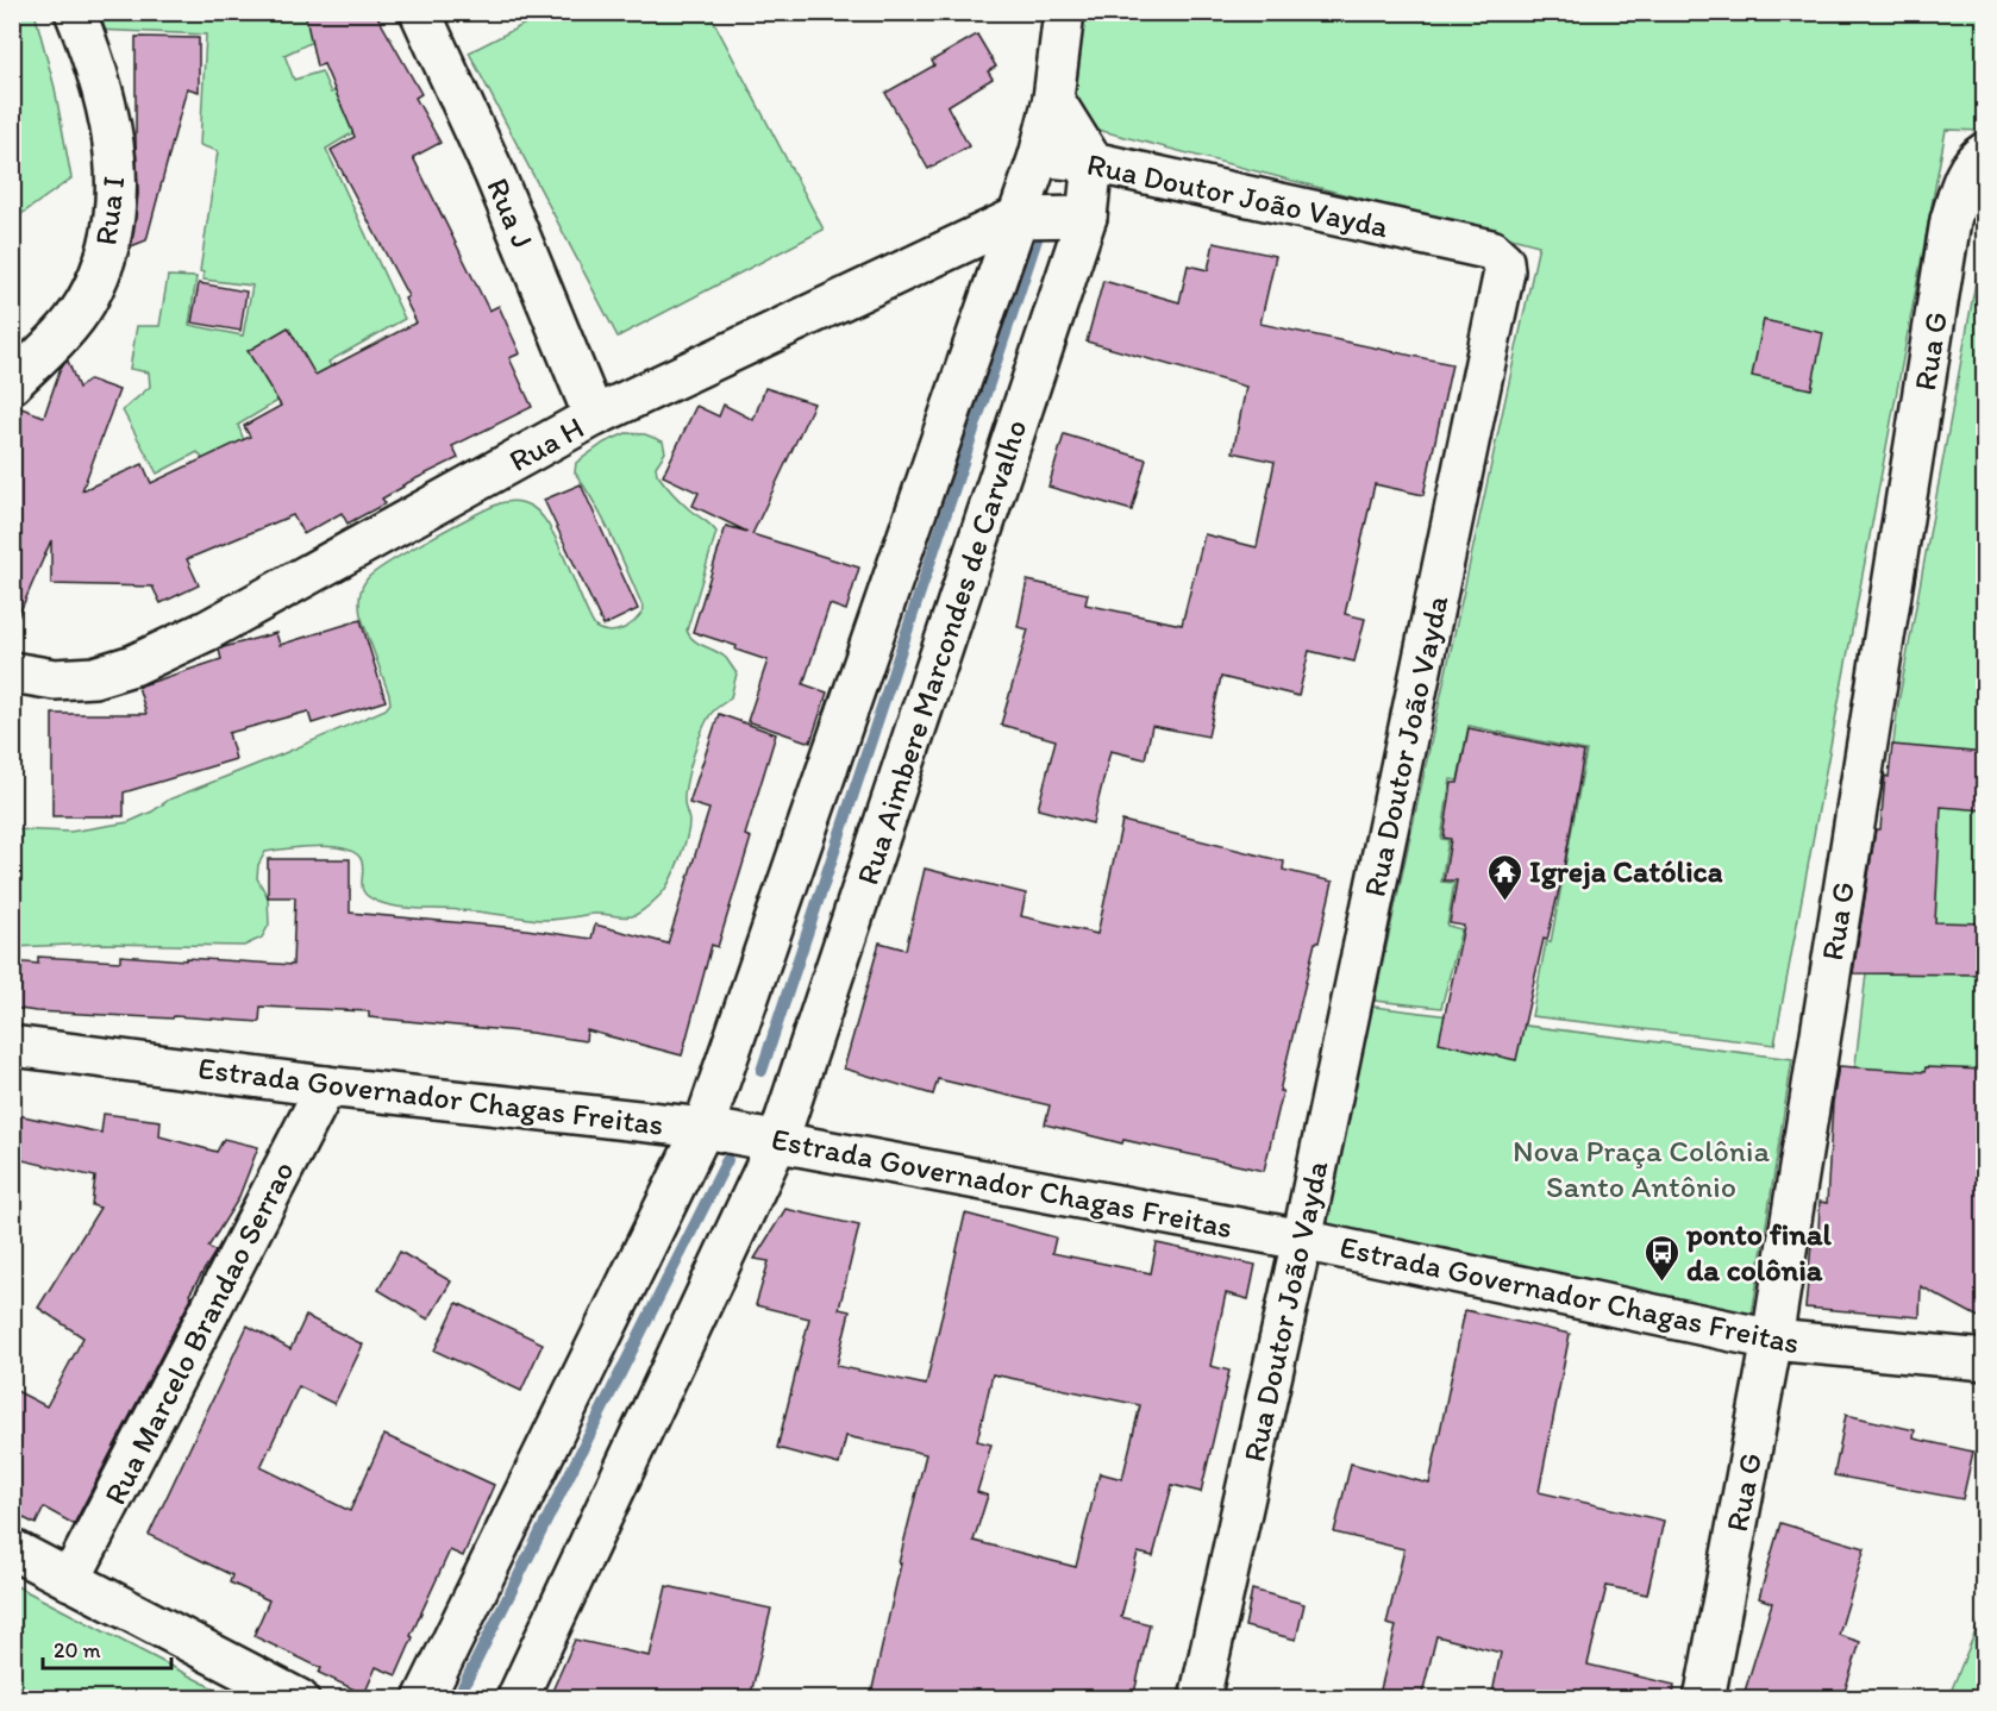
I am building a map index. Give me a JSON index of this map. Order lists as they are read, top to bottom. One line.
{"streets":{"street":["Rua Doutor João Vayda","Rua I","Rua J","Rua G","Rua H","Rua Aimbere Marcondes de Carvalho","Estrada Governador Chagas Freitas","Rua Marcelo Brandao Serrao"]},"crossings":[["Rua Doutor João Vayda","Rua Aimbere Marcondes de Carvalho"],["Rua Doutor João Vayda","Estrada Governador Chagas Freitas"],["Rua J","Rua H"],["Rua G","Estrada Governador Chagas Freitas"],["Rua H","Rua Aimbere Marcondes de Carvalho"],["Rua Aimbere Marcondes de Carvalho","Estrada Governador Chagas Freitas"],["Estrada Governador Chagas Freitas","Rua Marcelo Brandao Serrao"]],"parks":["Nova Praça Colônia Santo Antônio"],"places":{"temple":["Igreja Católica"],"bus stop":["ponto final da colônia"]},"scale_bar":"20 m"}
